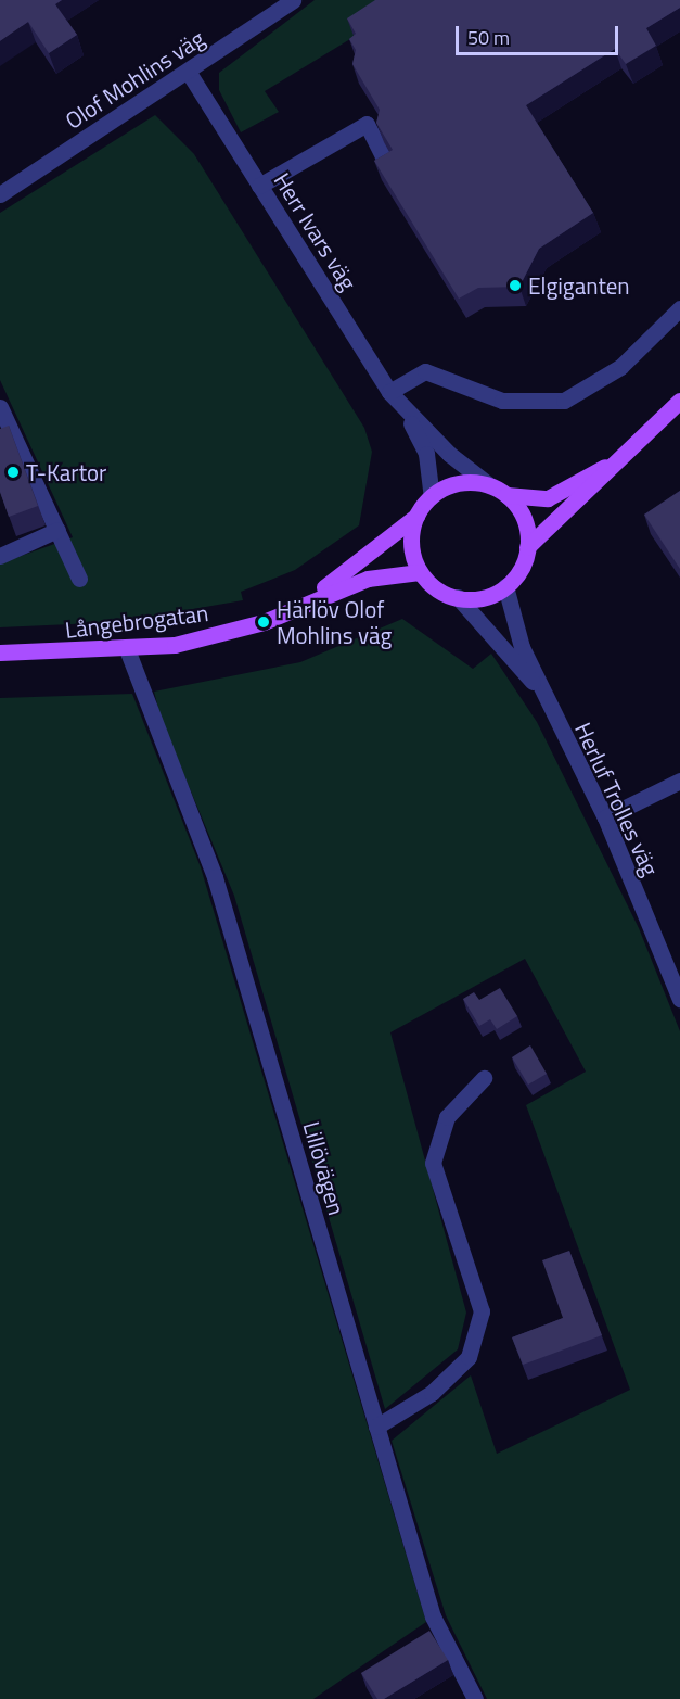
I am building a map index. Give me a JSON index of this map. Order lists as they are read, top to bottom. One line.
{"streets":{"main road":["Långebrogatan"],"street":["Olof Mohlins väg","Herr Ivars väg","Herluf Trolles väg","Lillövägen"]},"crossings":[["Olof Mohlins väg","Herr Ivars väg"],["Herr Ivars väg","Långebrogatan"],["Herr Ivars väg","Herluf Trolles väg"],["Långebrogatan","Herluf Trolles väg"],["Långebrogatan","Lillövägen"]],"places":["Elgiganten","T-Kartor","Härlöv Olof Mohlins väg"],"scale_bar":"50 m"}
